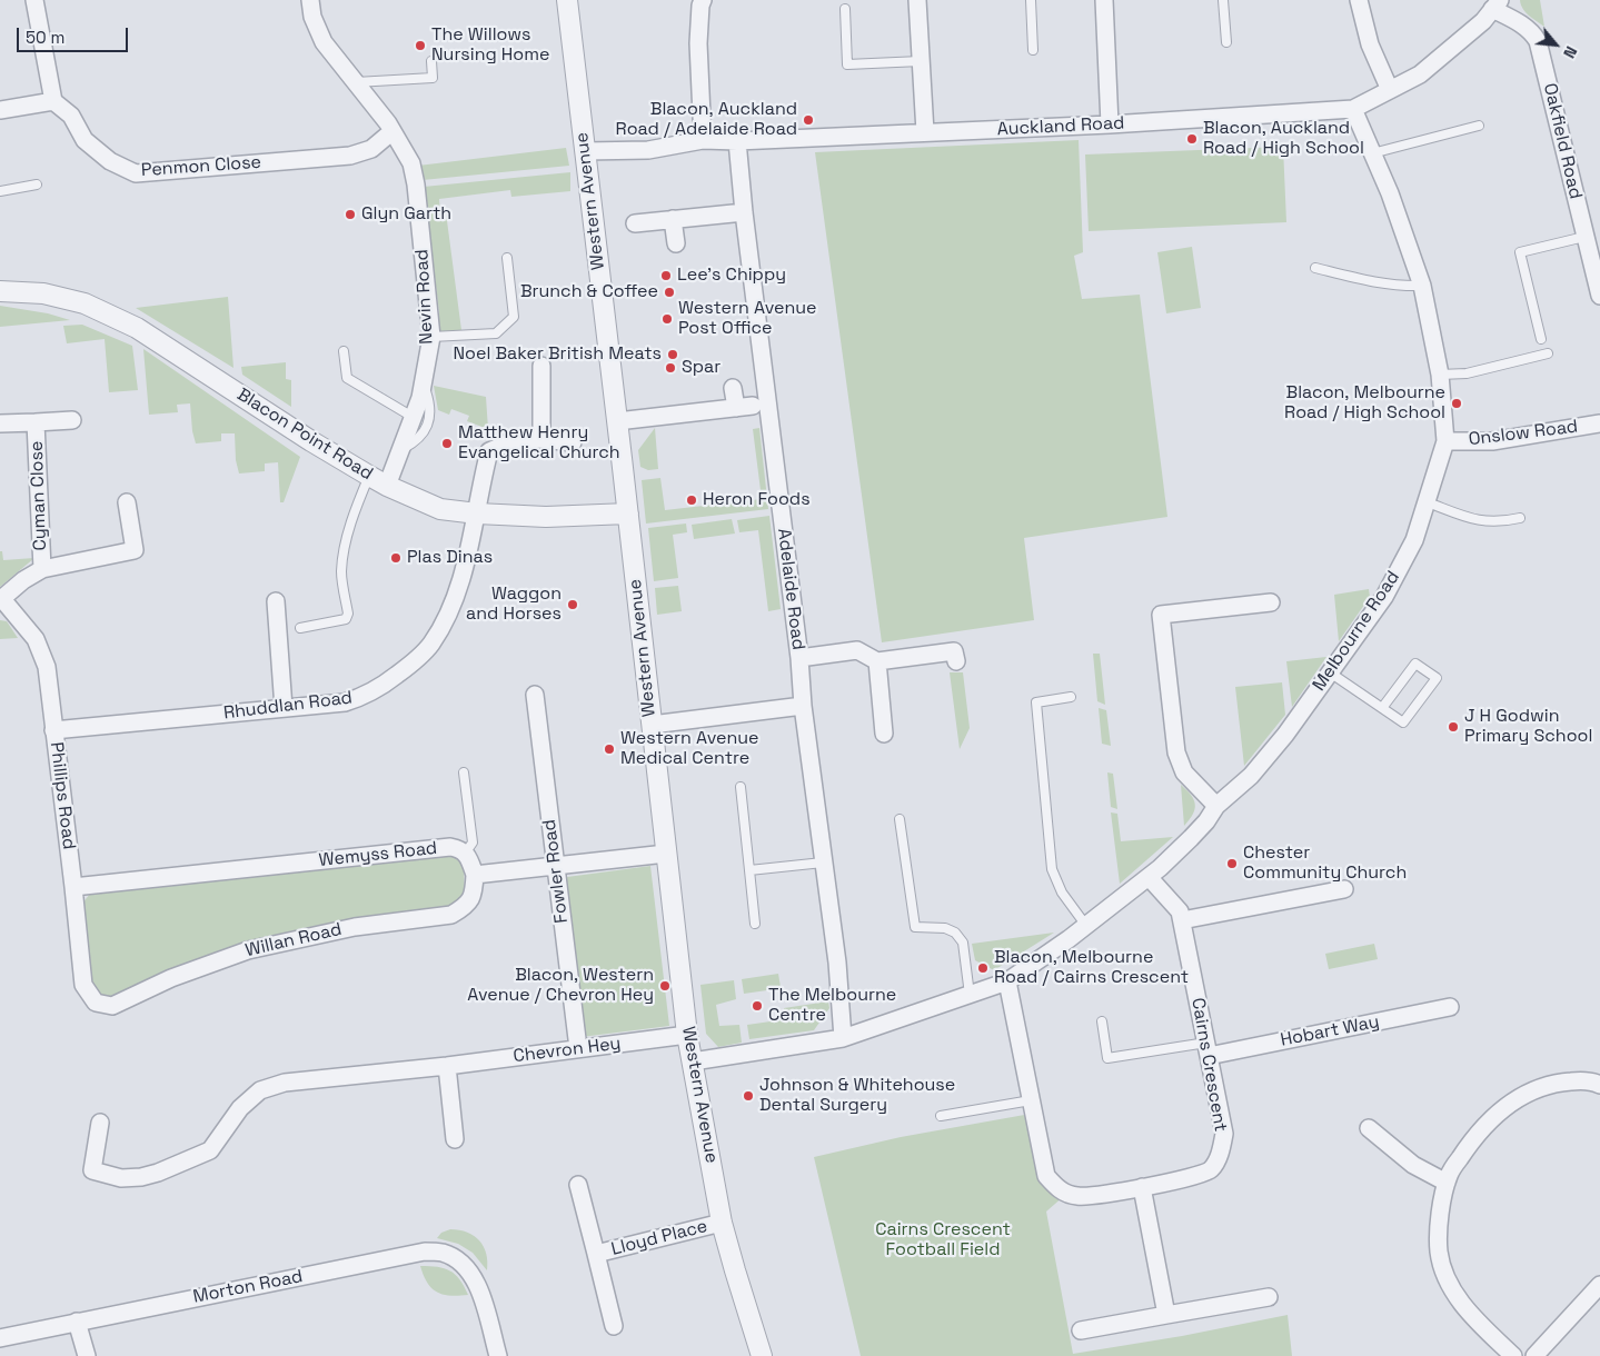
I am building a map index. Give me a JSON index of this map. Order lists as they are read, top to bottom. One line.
{"streets":{"street":["Auckland Road","Oakfield Road","Penmon Close","Western Avenue","Nevin Road","Onslow Road","Blacon Point Road","Cyman Close","Adelaide Road","Melbourne Road","Rhuddlan Road","Phillips Road","Wemyss Road","Fowler Road","Willan Road","Hobart Way","Chevron Hey","Cairns Crescent","Lloyd Place","Morton Road"]},"crossings":[["Auckland Road","Oakfield Road"],["Auckland Road","Western Avenue"],["Auckland Road","Adelaide Road"],["Auckland Road","Melbourne Road"],["Penmon Close","Nevin Road"],["Western Avenue","Blacon Point Road"],["Western Avenue","Melbourne Road"],["Western Avenue","Chevron Hey"],["Western Avenue","Lloyd Place"],["Nevin Road","Blacon Point Road"],["Onslow Road","Melbourne Road"],["Blacon Point Road","Rhuddlan Road"],["Adelaide Road","Melbourne Road"],["Melbourne Road","Cairns Crescent"],["Rhuddlan Road","Phillips Road"],["Phillips Road","Wemyss Road"],["Phillips Road","Willan Road"],["Wemyss Road","Willan Road"],["Fowler Road","Chevron Hey"],["Hobart Way","Cairns Crescent"]],"parks":["Cairns Crescent Football Field"],"places":["The Willows Nursing Home","Blacon, Auckland Road / Adelaide Road","Blacon, Auckland Road / High School","Glyn Garth","Lee's Chippy","Brunch & Coffee","Western Avenue Post Office","Noel Baker British Meats","Spar","Blacon, Melbourne Road / High School","Matthew Henry Evangelical Church","Heron Foods","Plas Dinas","Waggon and Horses","J H Godwin Primary School","Western Avenue Medical Centre","Chester Community Church","Blacon, Melbourne Road / Cairns Crescent","Blacon, Western Avenue / Chevron Hey","The Melbourne Centre","Johnson & Whitehouse Dental Surgery"],"scale_bar":"50 m","north":"bottom right"}
